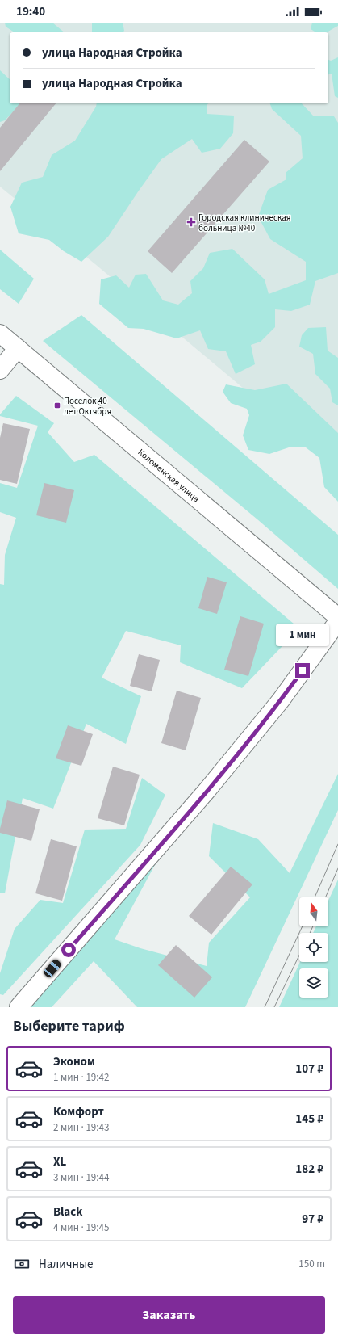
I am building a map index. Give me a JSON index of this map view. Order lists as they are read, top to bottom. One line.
{"streets":{"street":["Коломенская улица"]},"places":{"health":["Городская клиническая больница №40"],"transit":["Поселок 40 лет Октября"]},"north":"top","page":{"status":"19:40","banner":["улица Народная Стройка","улица Народная Стройка"],"bubble":"1 мин","heading":"Выберите тариф","list":[{"name":"Эконом","note":"1 мин · 19:42","value":"107 ₽"},{"name":"Комфорт","note":"2 мин · 19:43","value":"145 ₽"},{"name":"XL","note":"3 мин · 19:44","value":"182 ₽"},{"name":"Black","note":"4 мин · 19:45","value":"97 ₽"}],"pay":["Наличные","150 m"],"buttons":"Заказать"}}
